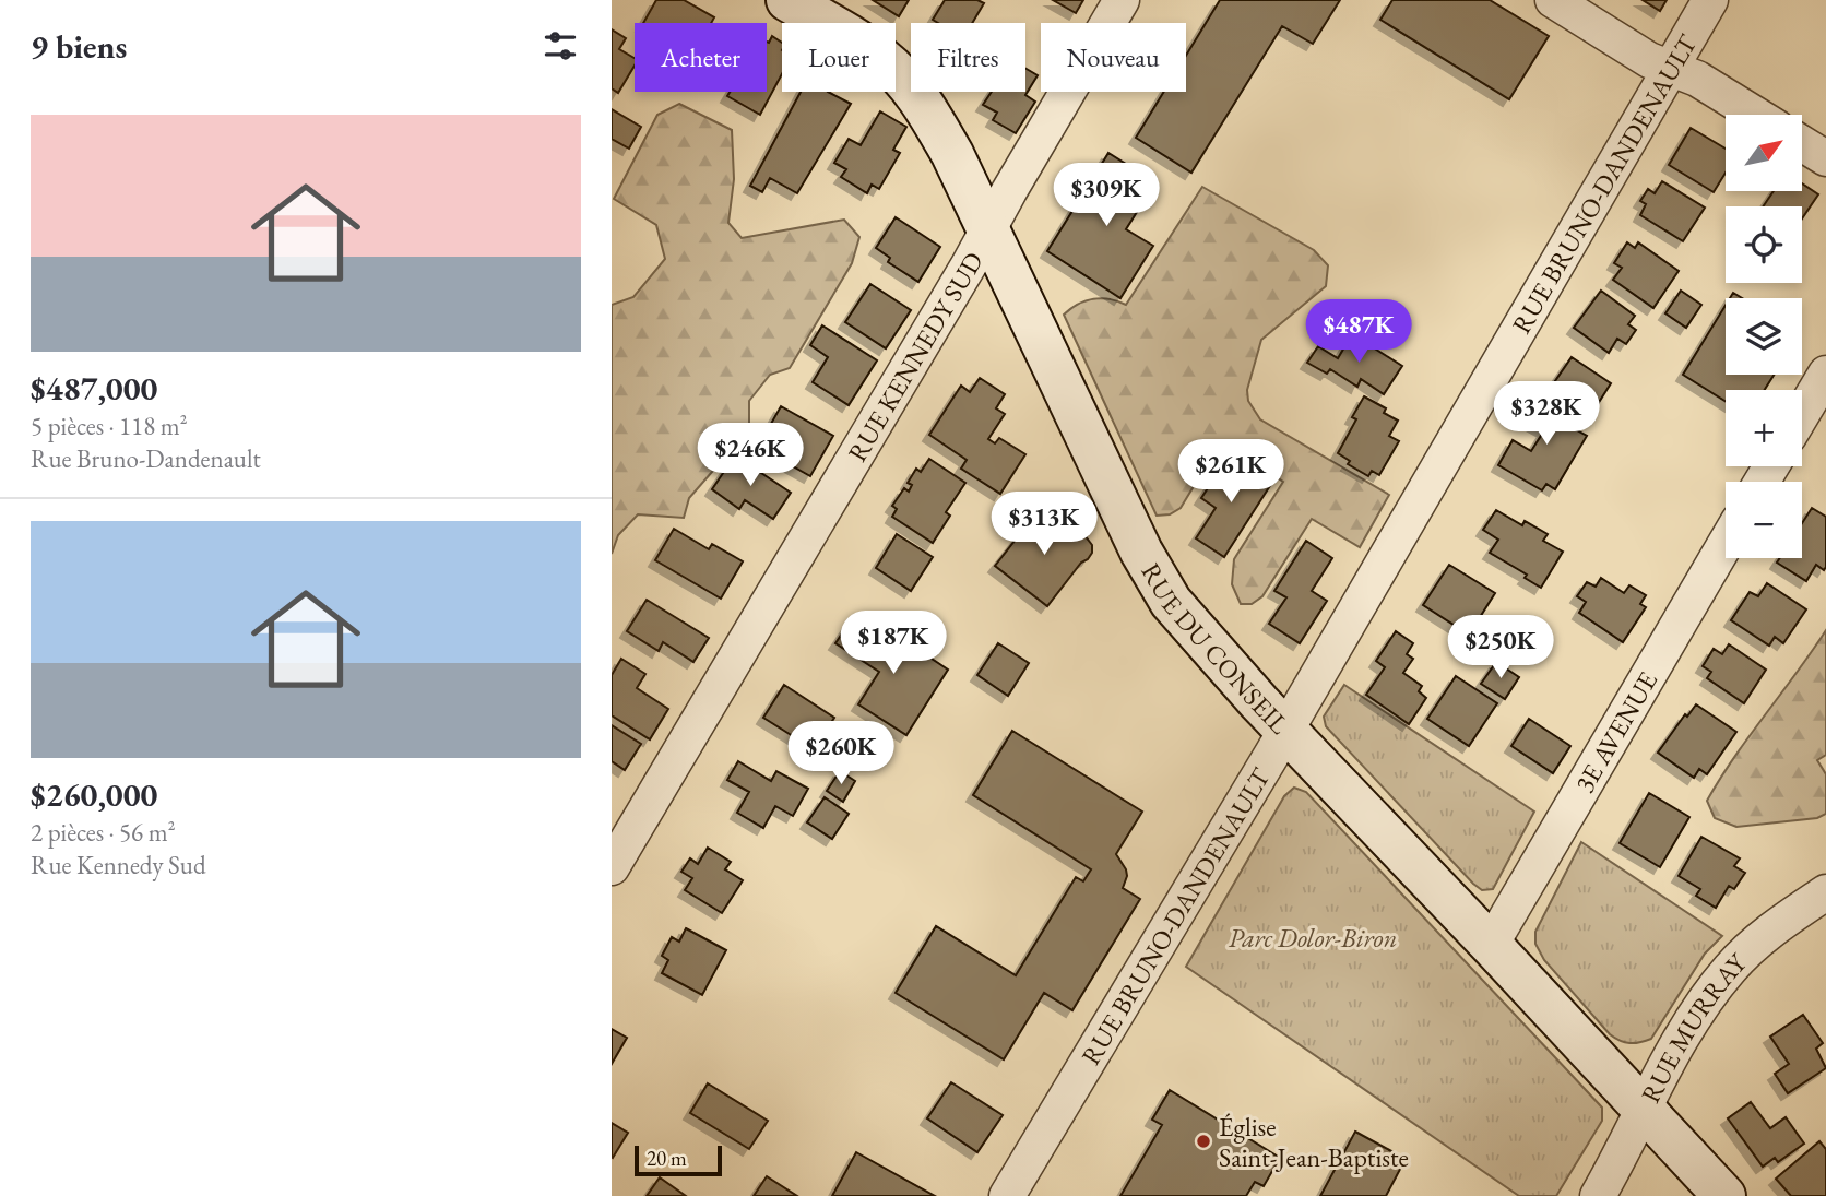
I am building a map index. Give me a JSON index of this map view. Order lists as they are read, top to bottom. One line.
{"streets":{"street":["RUE BRUNO-DANDENAULT","RUE KENNEDY SUD","RUE DU CONSEIL","3E AVENUE","RUE MURRAY"]},"crossings":[["RUE BRUNO-DANDENAULT","RUE DU CONSEIL"],["RUE KENNEDY SUD","RUE DU CONSEIL"],["RUE DU CONSEIL","3E AVENUE"],["RUE DU CONSEIL","RUE MURRAY"]],"parks":["Parc Dolor-Biron"],"places":["Église Saint-Jean-Baptiste"],"scale_bar":"20 m","north":"top right","page":{"heading":"9 biens","chip":["Acheter","Louer","Filtres","Nouveau"],"list":[{"name":"$487,000","note":"5 pièces · 118 m² · Rue Bruno-Dandenault"},{"name":"$260,000","note":"2 pièces · 56 m² · Rue Kennedy Sud"}],"map_buttons":["+","−"],"price":["$309K","$487K","$328K","$246K","$261K","$313K","$187K","$250K","$260K"],"scale":"20 m"}}
